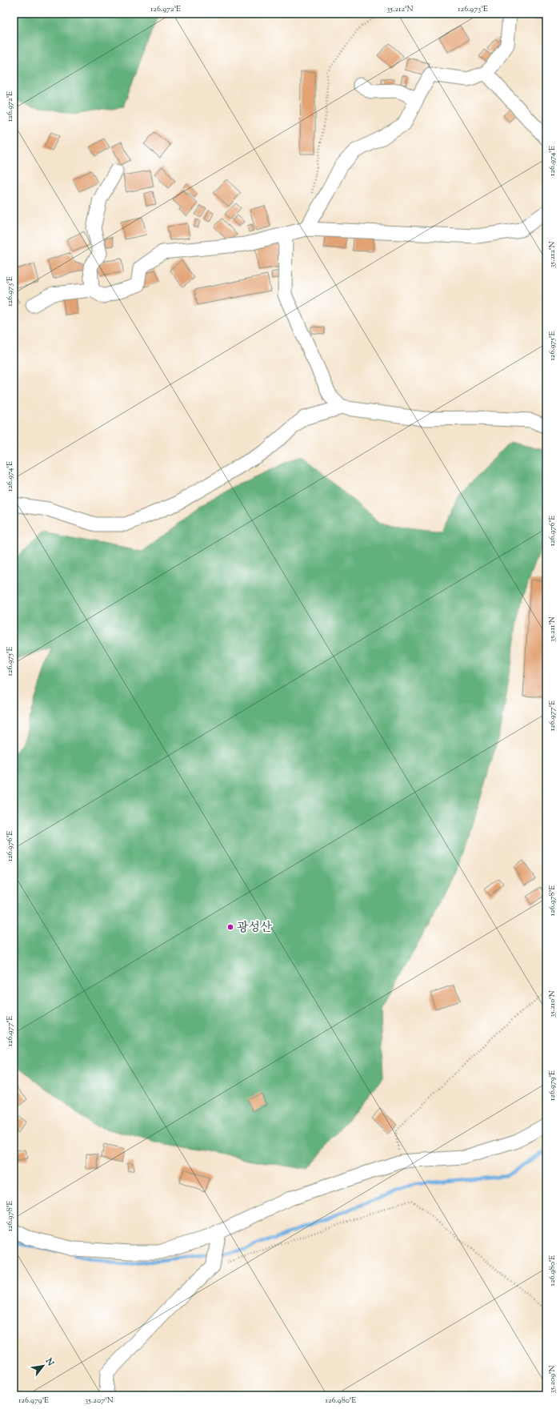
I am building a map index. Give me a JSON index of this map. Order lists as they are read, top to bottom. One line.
{"places":["광성산"],"north":"top right","coordinates":["126.972°E","35.212°N","126.973°E","126.974°E","126.975°E","126.976°E","35.211°N","126.977°E","126.978°E","35.210°N","126.979°E","126.980°E","35.209°N","35.207°N"]}
